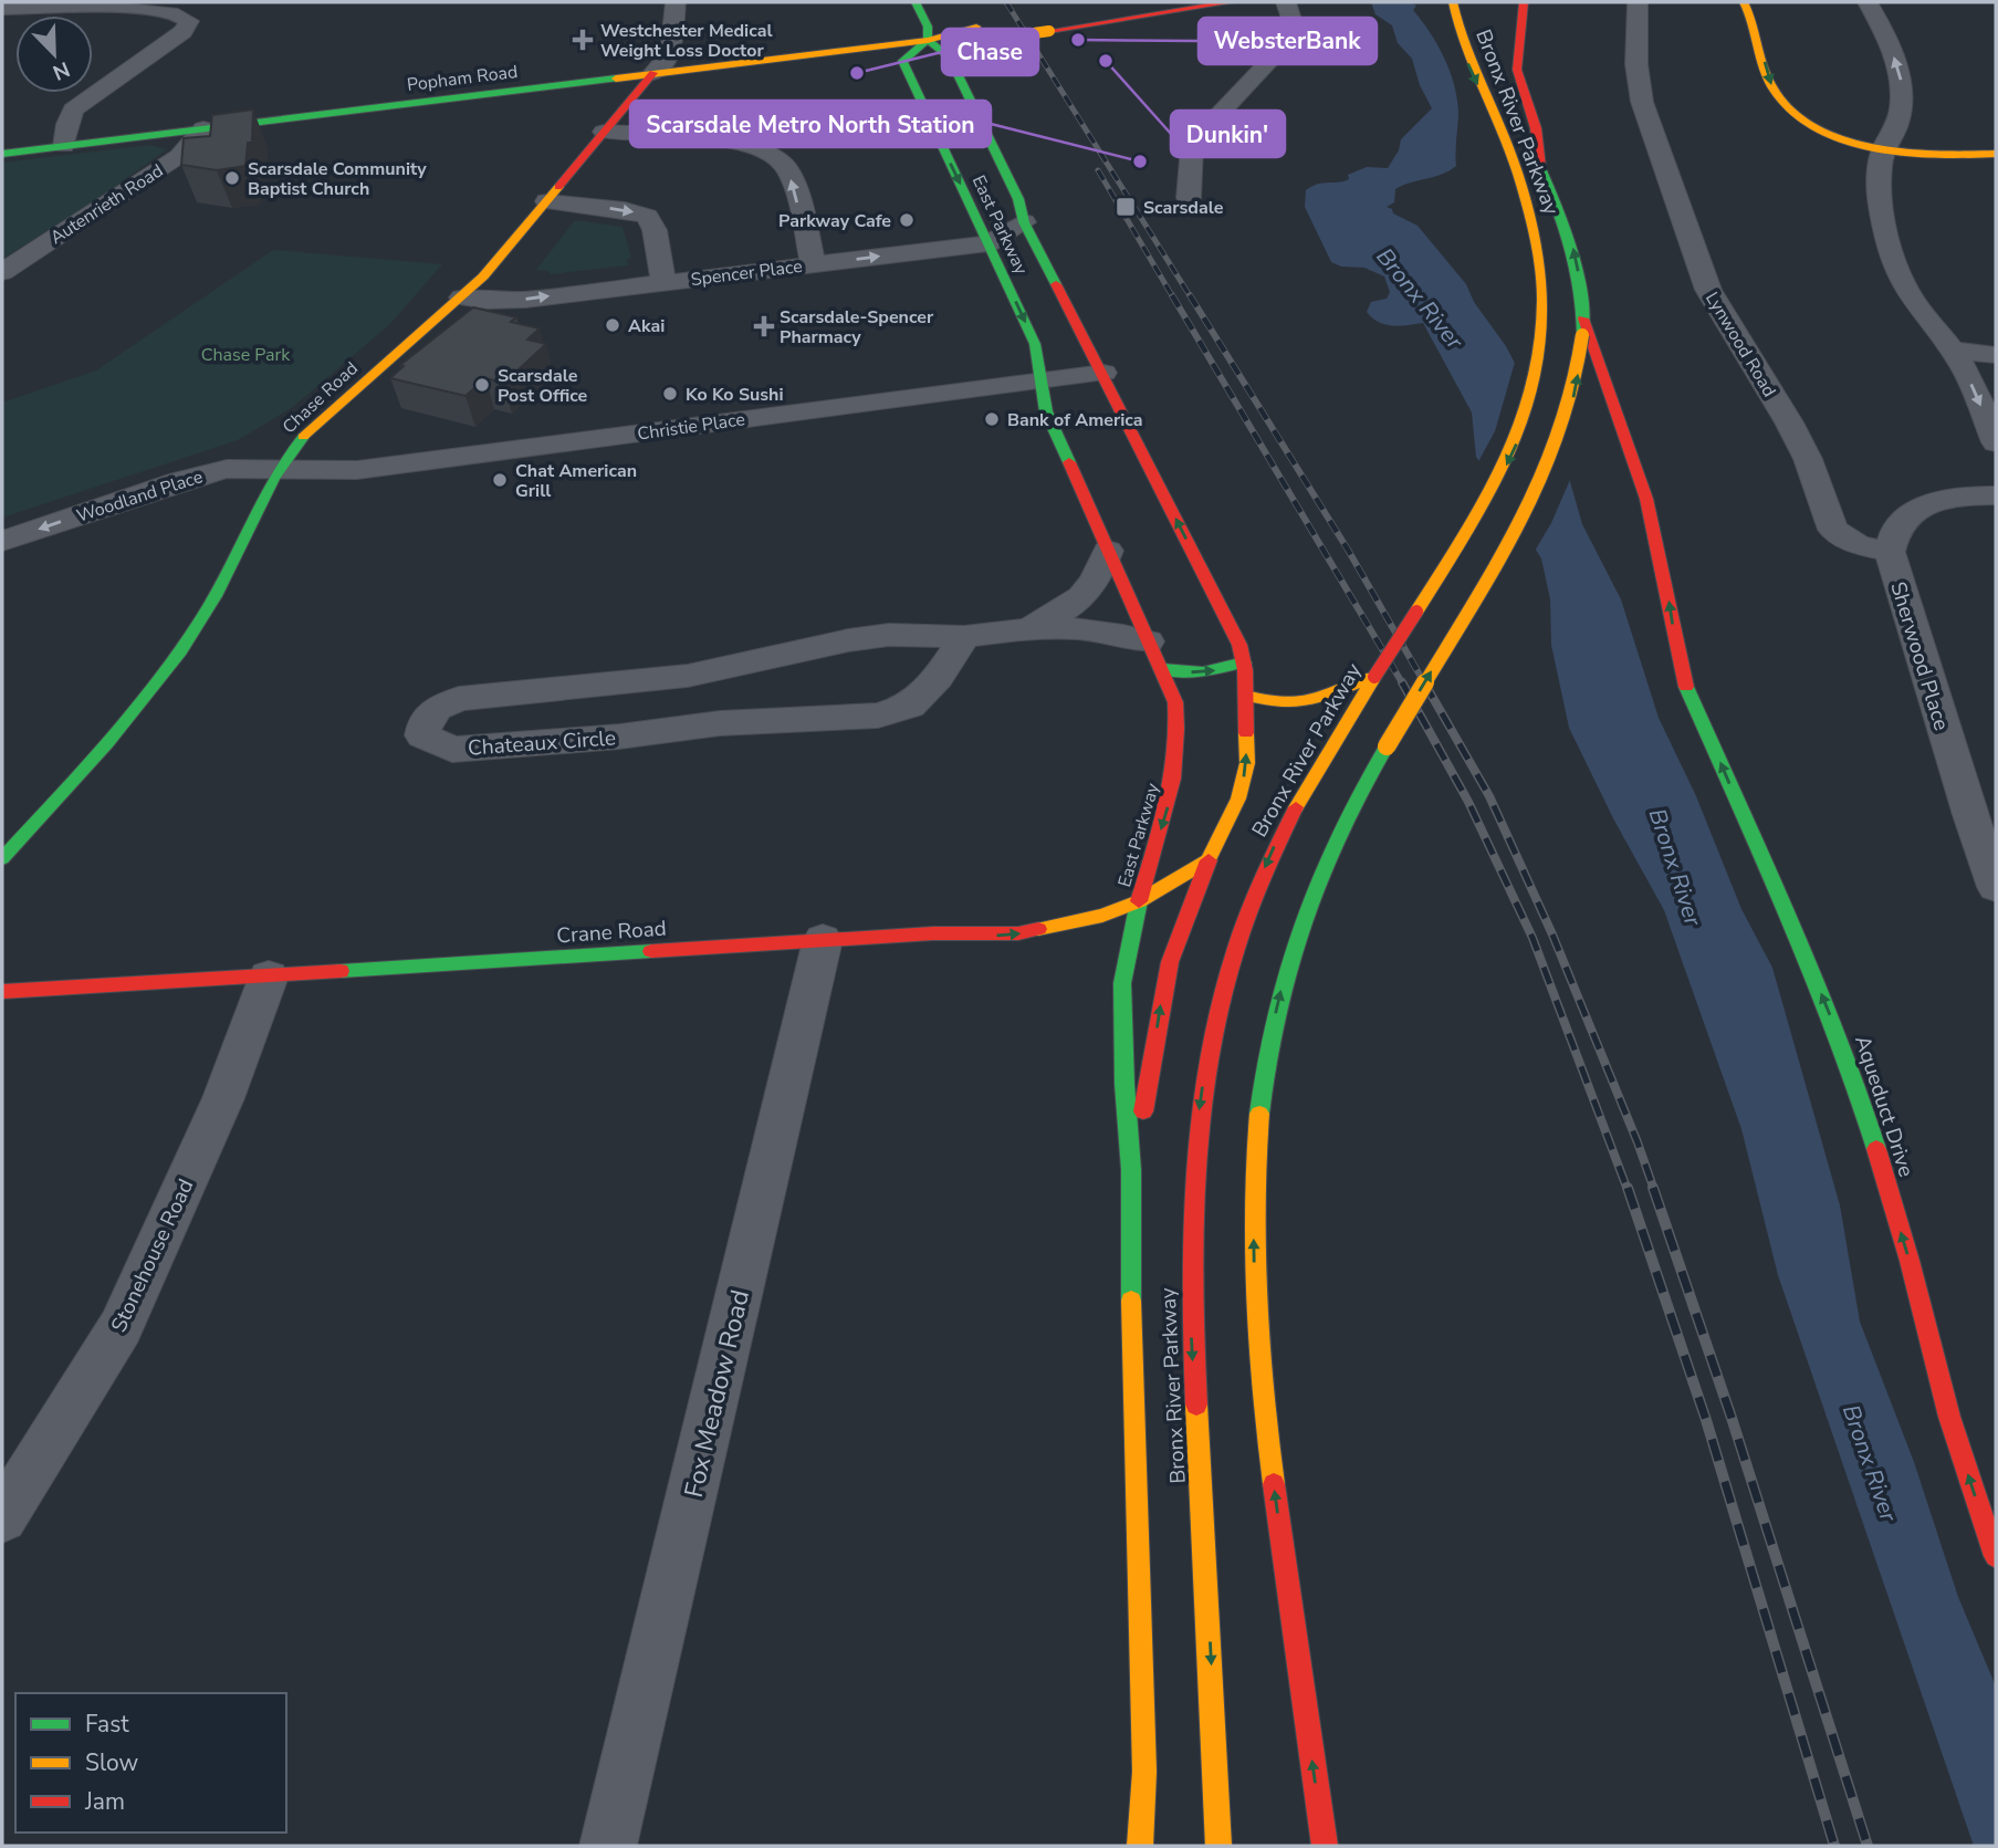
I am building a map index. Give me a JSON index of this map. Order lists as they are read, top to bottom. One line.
{"streets":{"main road":["Popham Road","Bronx River Parkway","East Parkway","Chase Road","Crane Road","Aqueduct Drive"],"street":["Autenrieth Road","Spencer Place","Lynwood Road","Christie Place","Woodland Place","Sherwood Place","Chateaux Circle","Stonehouse Road","Fox Meadow Road"]},"crossings":[["Popham Road","Autenrieth Road"],["Popham Road","East Parkway"],["Popham Road","Chase Road"],["Bronx River Parkway","Aqueduct Drive"],["East Parkway","Spencer Place"],["East Parkway","Christie Place"],["East Parkway","Chateaux Circle"],["East Parkway","Crane Road"],["Spencer Place","Chase Road"],["Lynwood Road","Sherwood Place"],["Chase Road","Christie Place"],["Chase Road","Woodland Place"],["Christie Place","Woodland Place"],["Crane Road","Stonehouse Road"],["Crane Road","Fox Meadow Road"]],"one_way":["Spencer Place","Woodland Place","Aqueduct Drive"],"water":["Bronx River"],"parks":["Chase Park"],"places":{"health":["Westchester Medical Weight Loss Doctor","Scarsdale-Spencer Pharmacy"],"other":["WebsterBank","Dunkin'","Chase","Scarsdale Metro North Station","Scarsdale Community Baptist Church","Parkway Cafe","Akai","Scarsdale Post Office","Ko Ko Sushi","Bank of America","Chat American Grill"],"transit":["Scarsdale"]},"legend":["Fast","Slow","Jam"],"north":"bottom right"}
